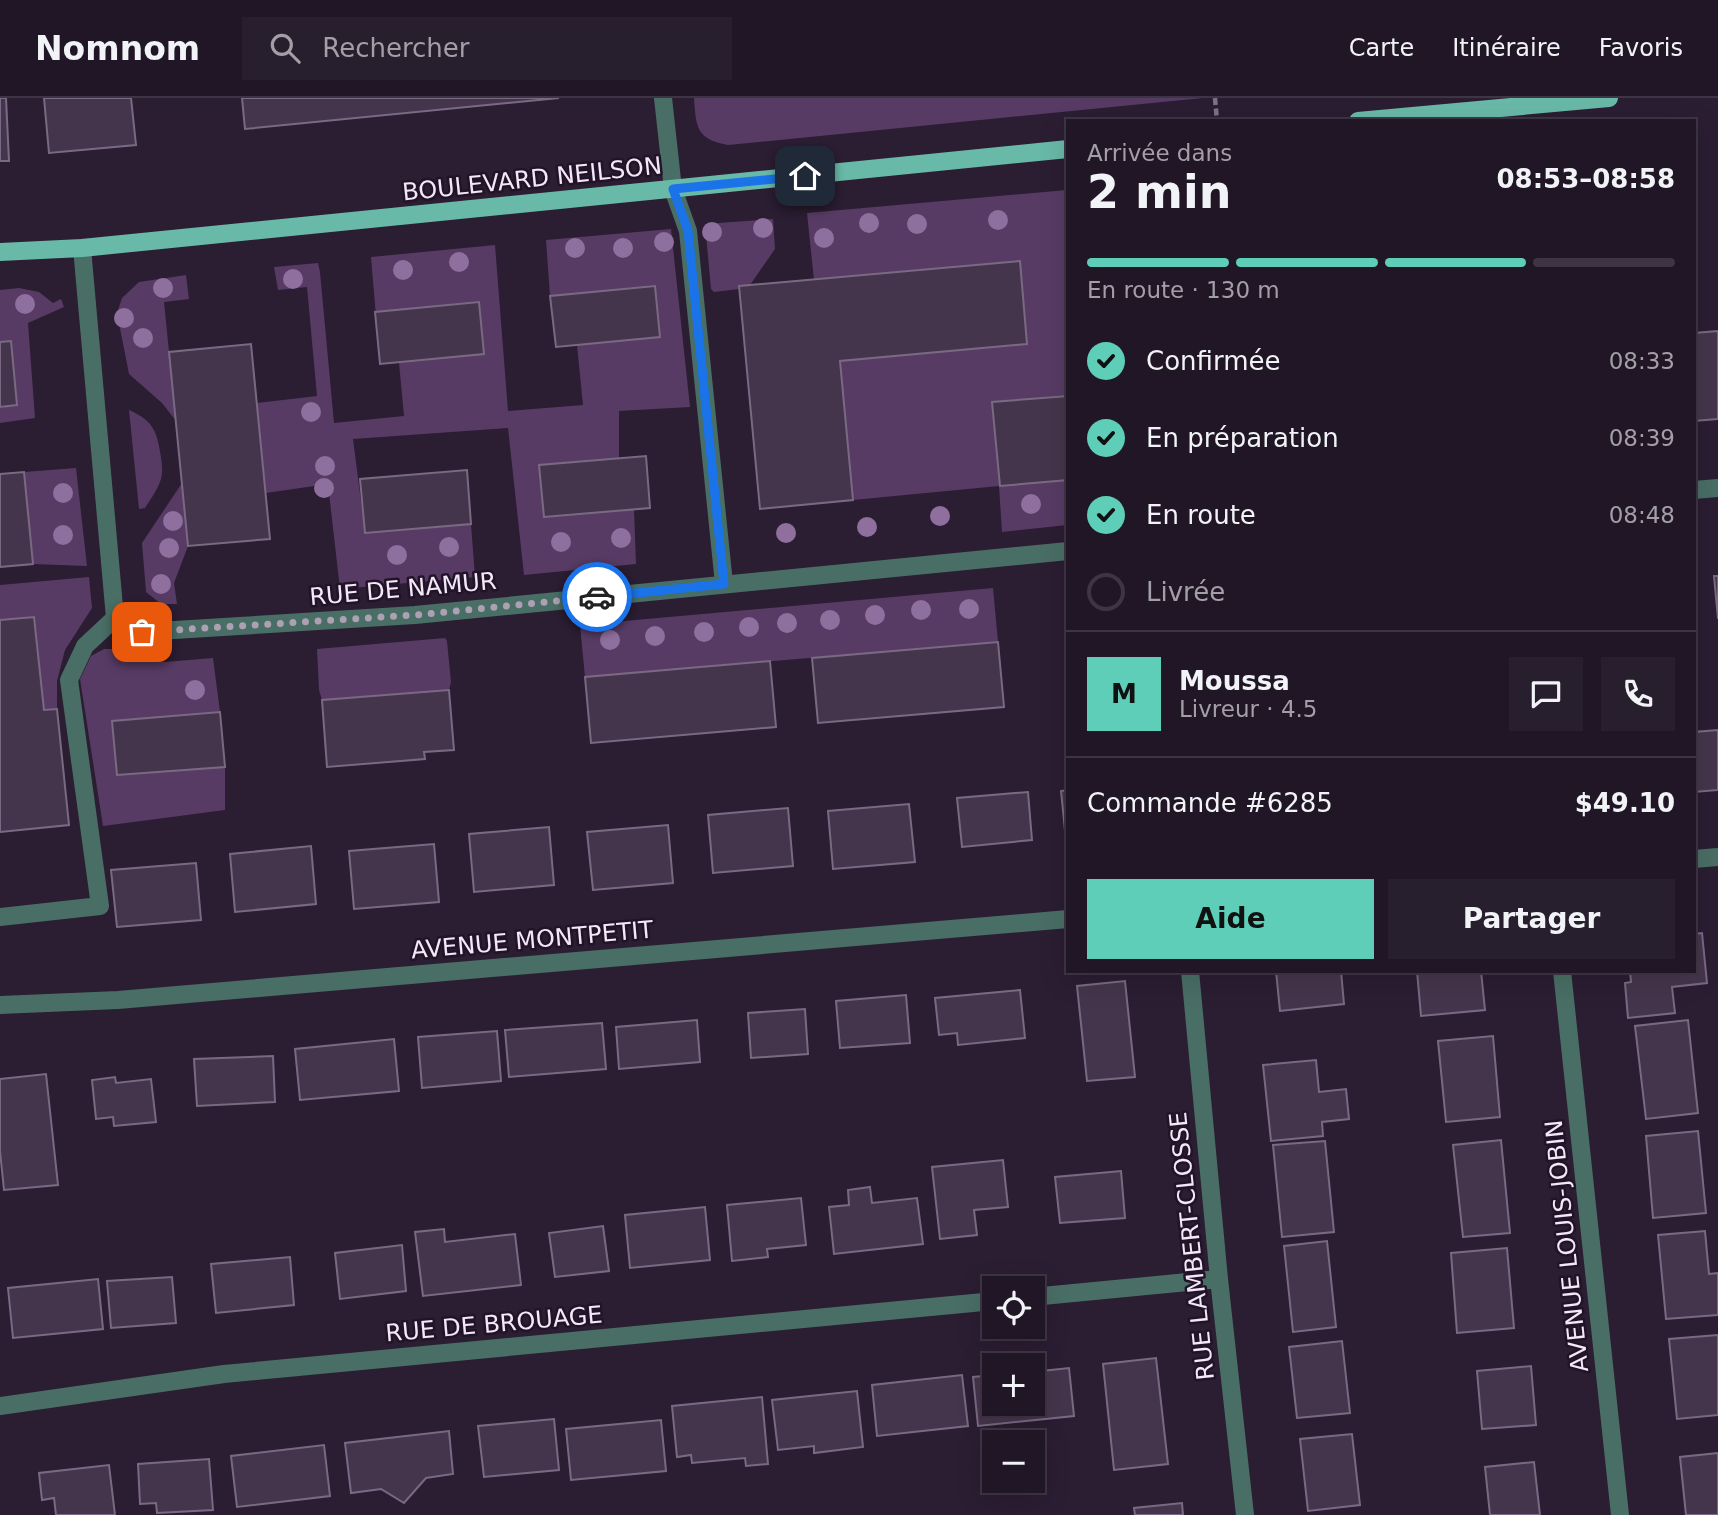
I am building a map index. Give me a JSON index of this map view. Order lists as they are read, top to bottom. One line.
{"streets":{"main road":["BOULEVARD NEILSON"],"street":["RUE DE NAMUR","AVENUE MONTPETIT","RUE LAMBERT-CLOSSE","AVENUE LOUIS-JOBIN","RUE DE BROUAGE"]},"page":{"header":"Nomnom","search":"Rechercher","nav":["Carte","Itinéraire","Favoris"],"heading":["2 min","Arrivée dans","08:53–08:58"],"panel":["Moussa","Livreur · 4.5","Commande #6285","$49.10"],"bar":"En route · 130 m","list":[["Confirmée","08:33"],["En préparation","08:39"],["En route","08:48"],"Livrée"],"round":"M","buttons":["Aide","Partager"],"map_buttons":["+","−"]}}
